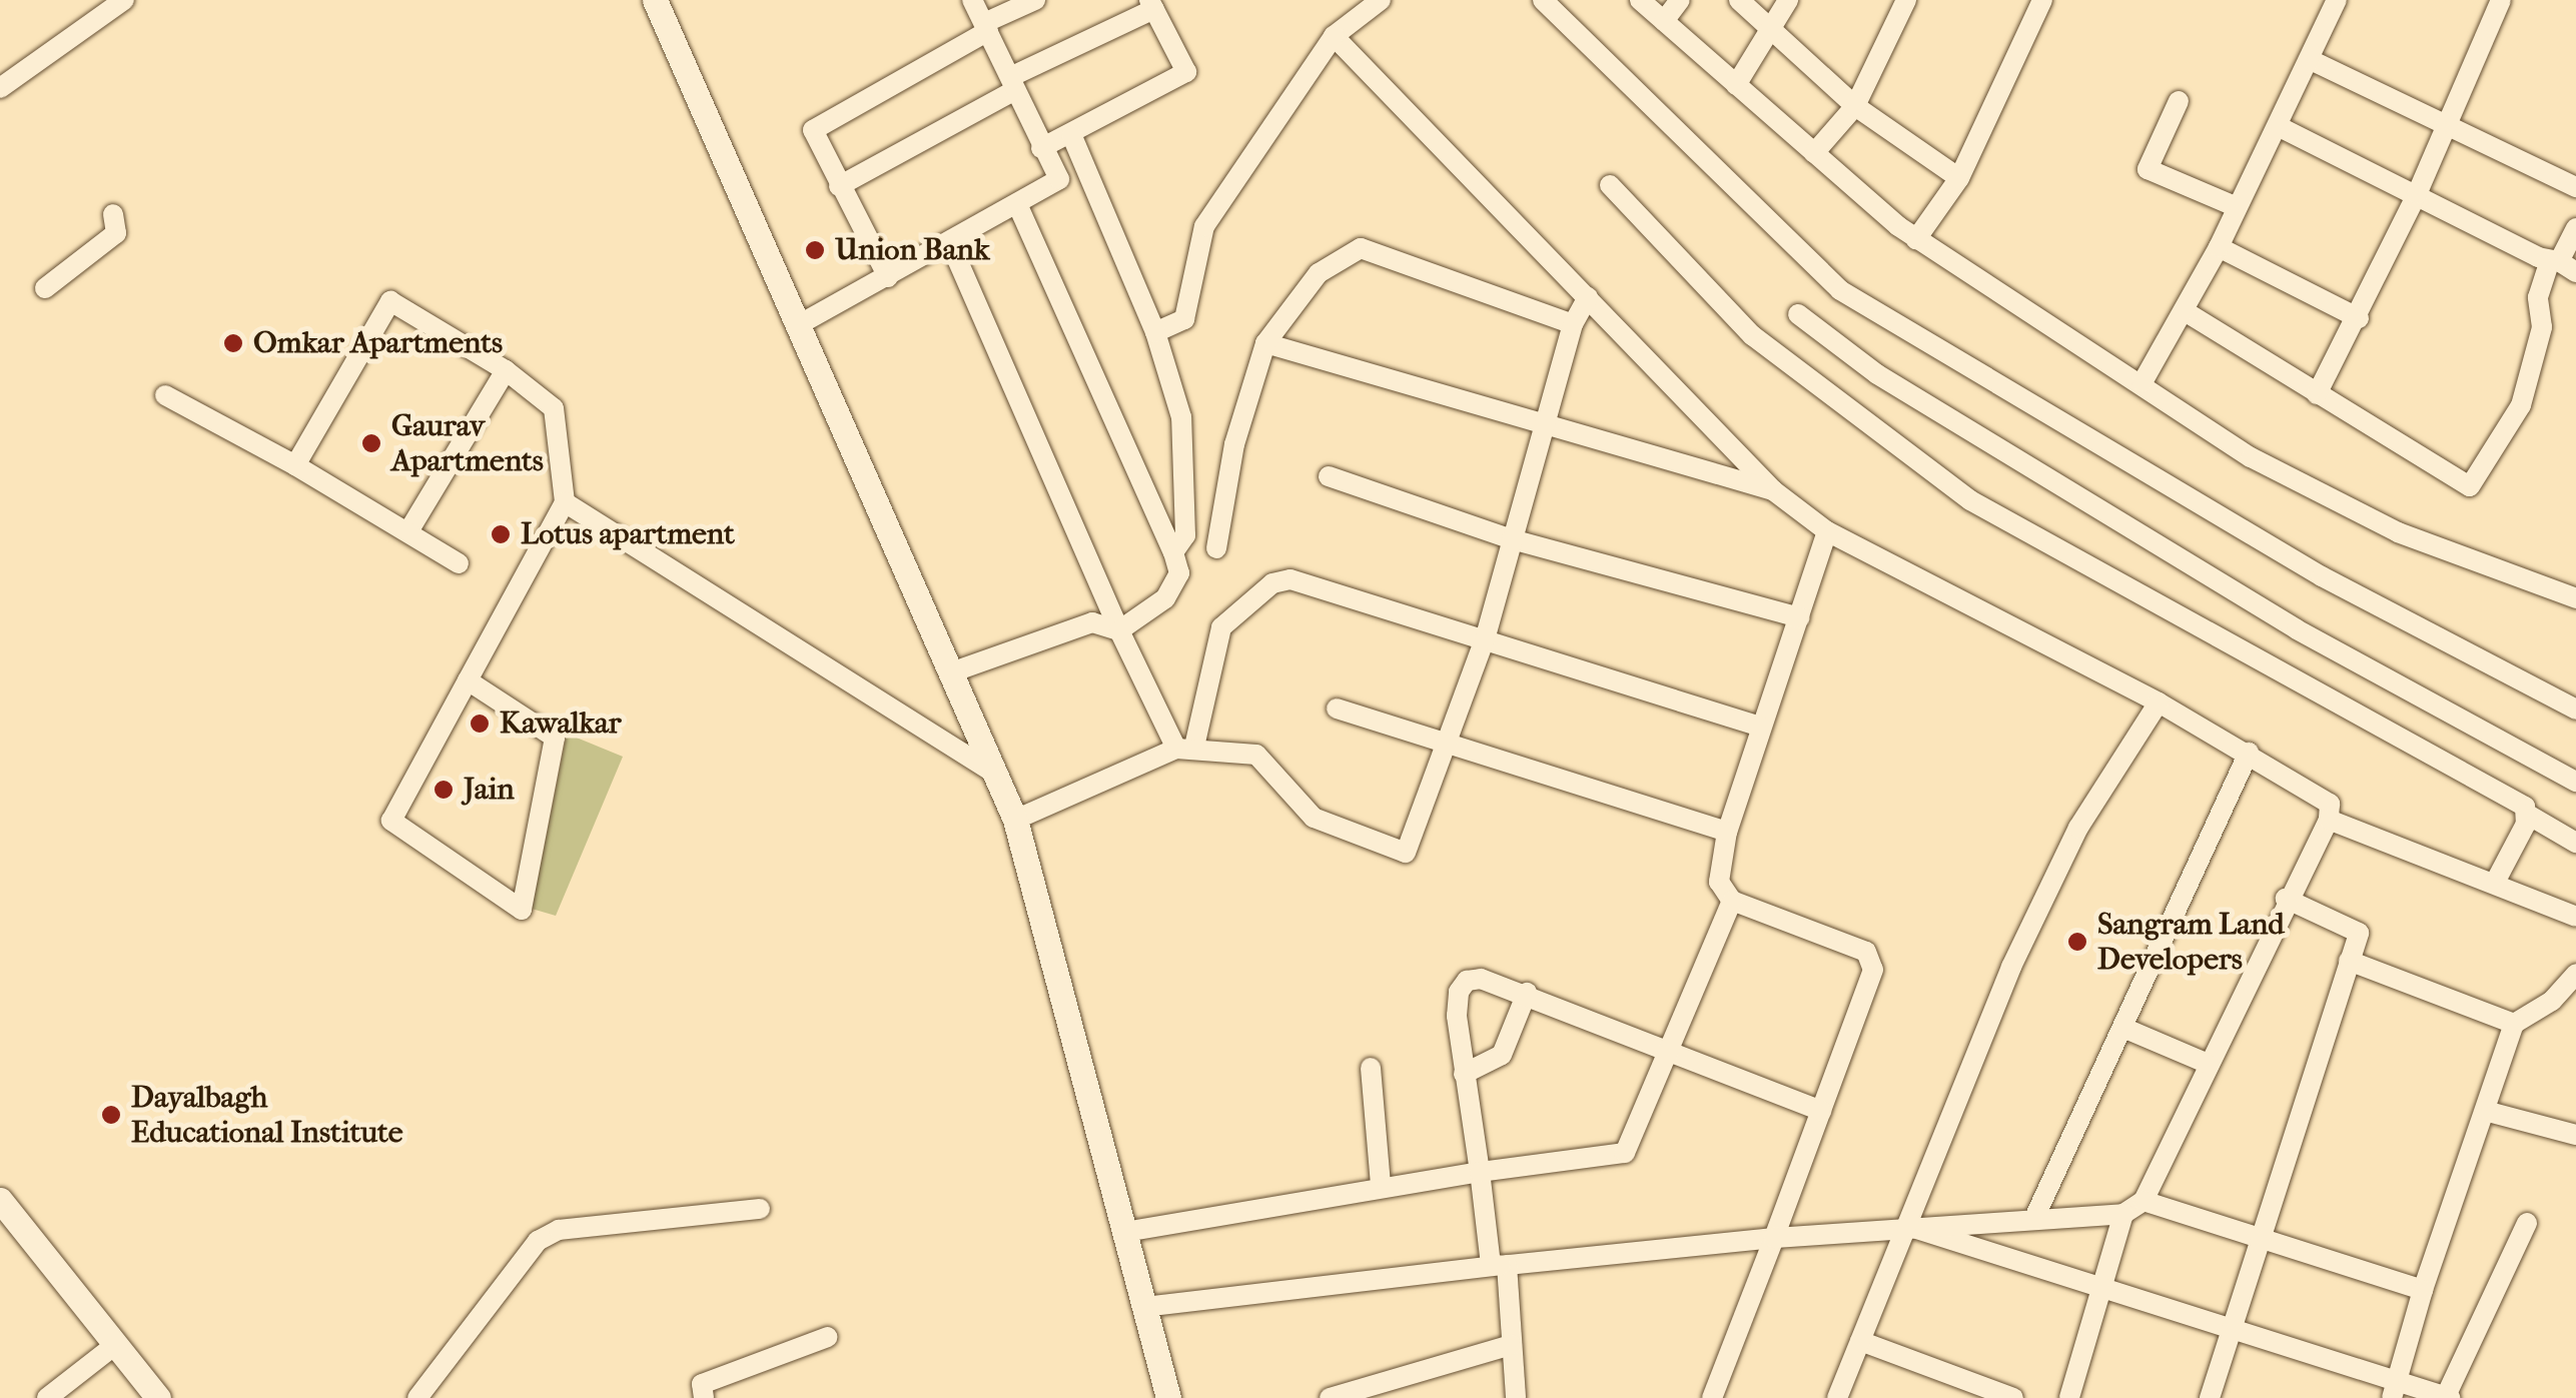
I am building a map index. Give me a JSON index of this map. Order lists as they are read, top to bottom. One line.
{"places":["Union Bank","Omkar Apartments","Gaurav Apartments","Lotus apartment","Kawalkar","Jain","Sangram Land Developers","Dayalbagh Educational Institute"]}
